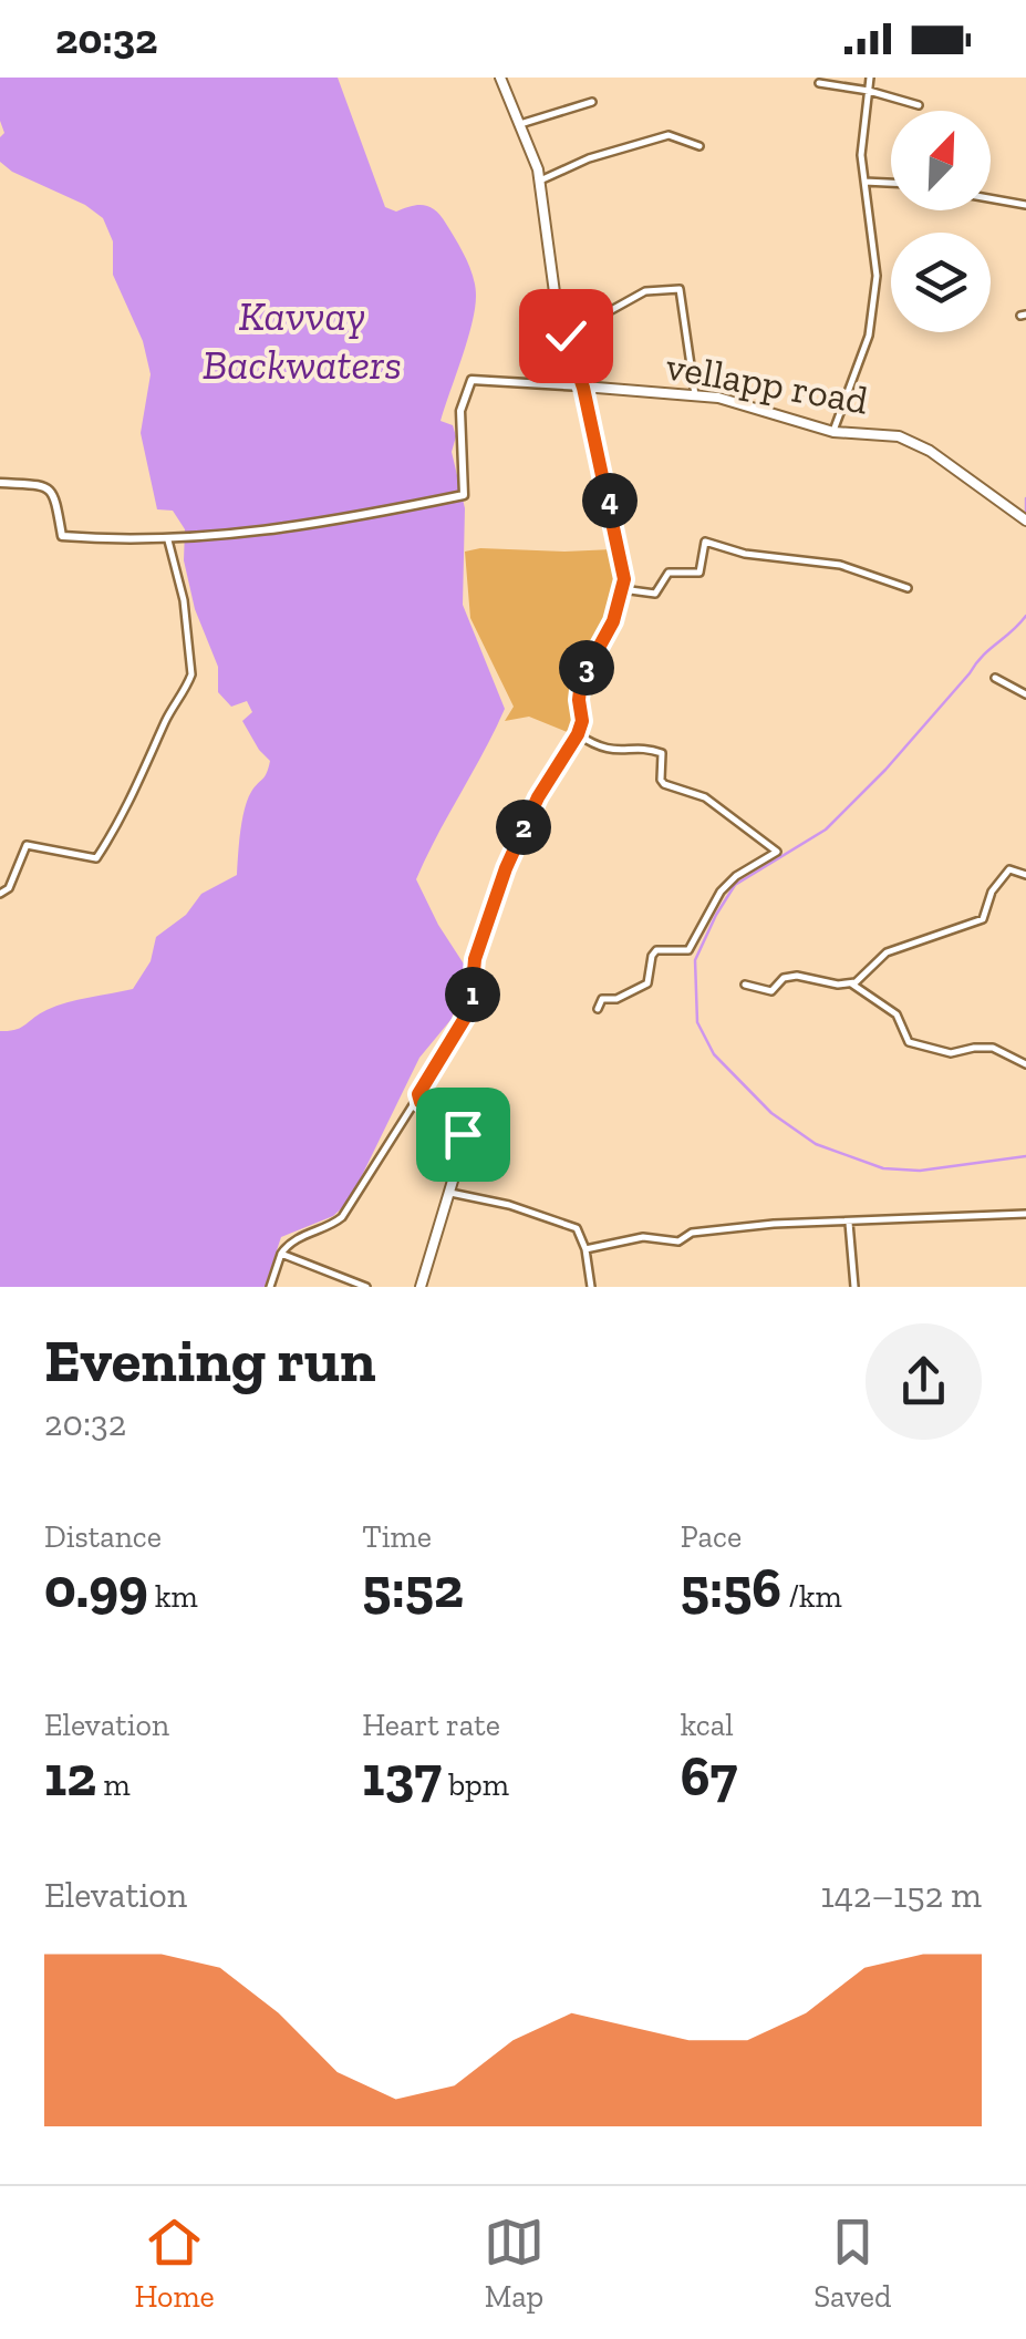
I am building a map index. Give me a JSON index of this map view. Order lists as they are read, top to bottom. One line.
{"streets":{"main road":["vellapp road"]},"water":["Kavvay Backwaters"],"north":"top right","page":{"status":"20:32","pins":["4","3","2","1"],"heading":["Evening run","20:32"],"stats":[["Distance","0.99 km"],["Time","5:52"],["Pace","5:56 /km"],["Elevation","12 m"],["Heart rate","137 bpm"],["kcal","67"]],"chart":["Elevation","142–152 m"],"tabs":["Home","Map","Saved"]}}
